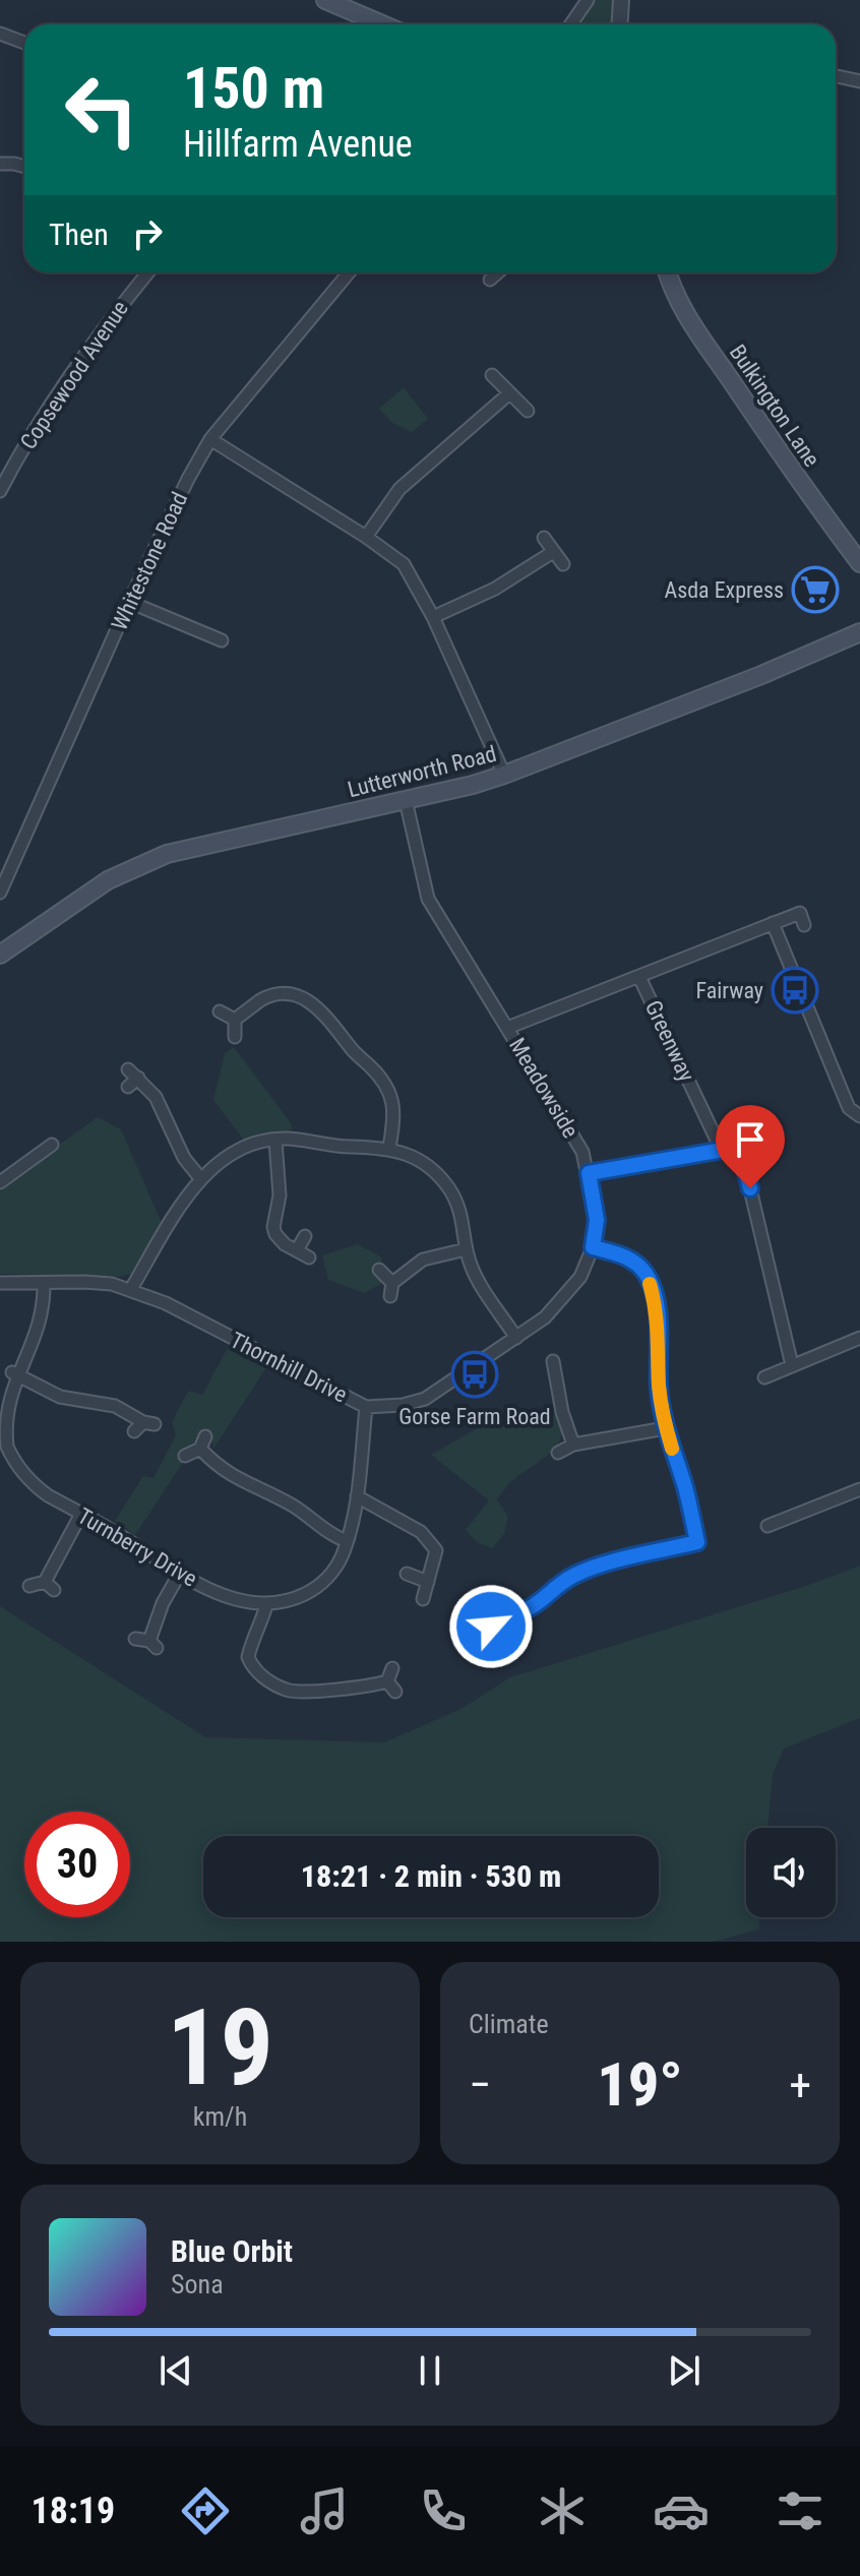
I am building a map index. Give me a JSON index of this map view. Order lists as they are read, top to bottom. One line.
{"streets":{"main road":["Bulkington Lane","Lutterworth Road"],"street":["Copsewood Avenue","Whitestone Road","Greenway","Meadowside","Thornhill Drive","Turnberry Drive"]},"crossings":[["Lutterworth Road","Meadowside"],["Meadowside","Thornhill Drive"],["Thornhill Drive","Turnberry Drive"]],"places":{"supermarket":["Asda Express"],"bus stop":["Fairway","Gorse Farm Road"]},"page":{"turn":["150 m","Hillfarm Avenue"],"then":"Then","limit":"30","trip":"18:21 · 2 min · 530 m","tile":[["19","km/h"],"Climate"],"heat":["−","19°","+"],"song":["Blue Orbit","Sona"],"tabs":"18:19"}}
